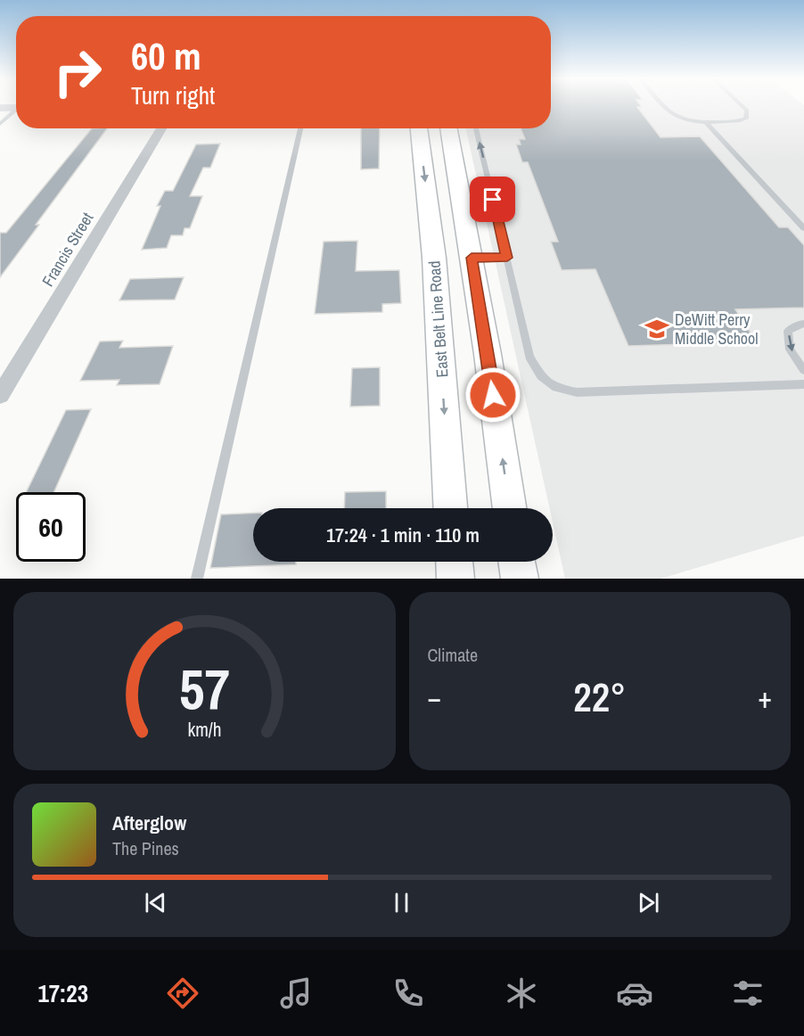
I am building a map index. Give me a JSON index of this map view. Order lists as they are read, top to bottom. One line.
{"streets":{"main road":["East Belt Line Road"],"street":["Francis Street"]},"places":{"school or university":["DeWitt Perry Middle School"]},"page":{"turn":["60 m","Turn right"],"limit":"60","trip":"17:24 · 1 min · 110 m","tile":"Climate","heat":["−","22°","+"],"song":["Afterglow","The Pines"],"tabs":"17:23","gauge":["57","km/h"]}}
